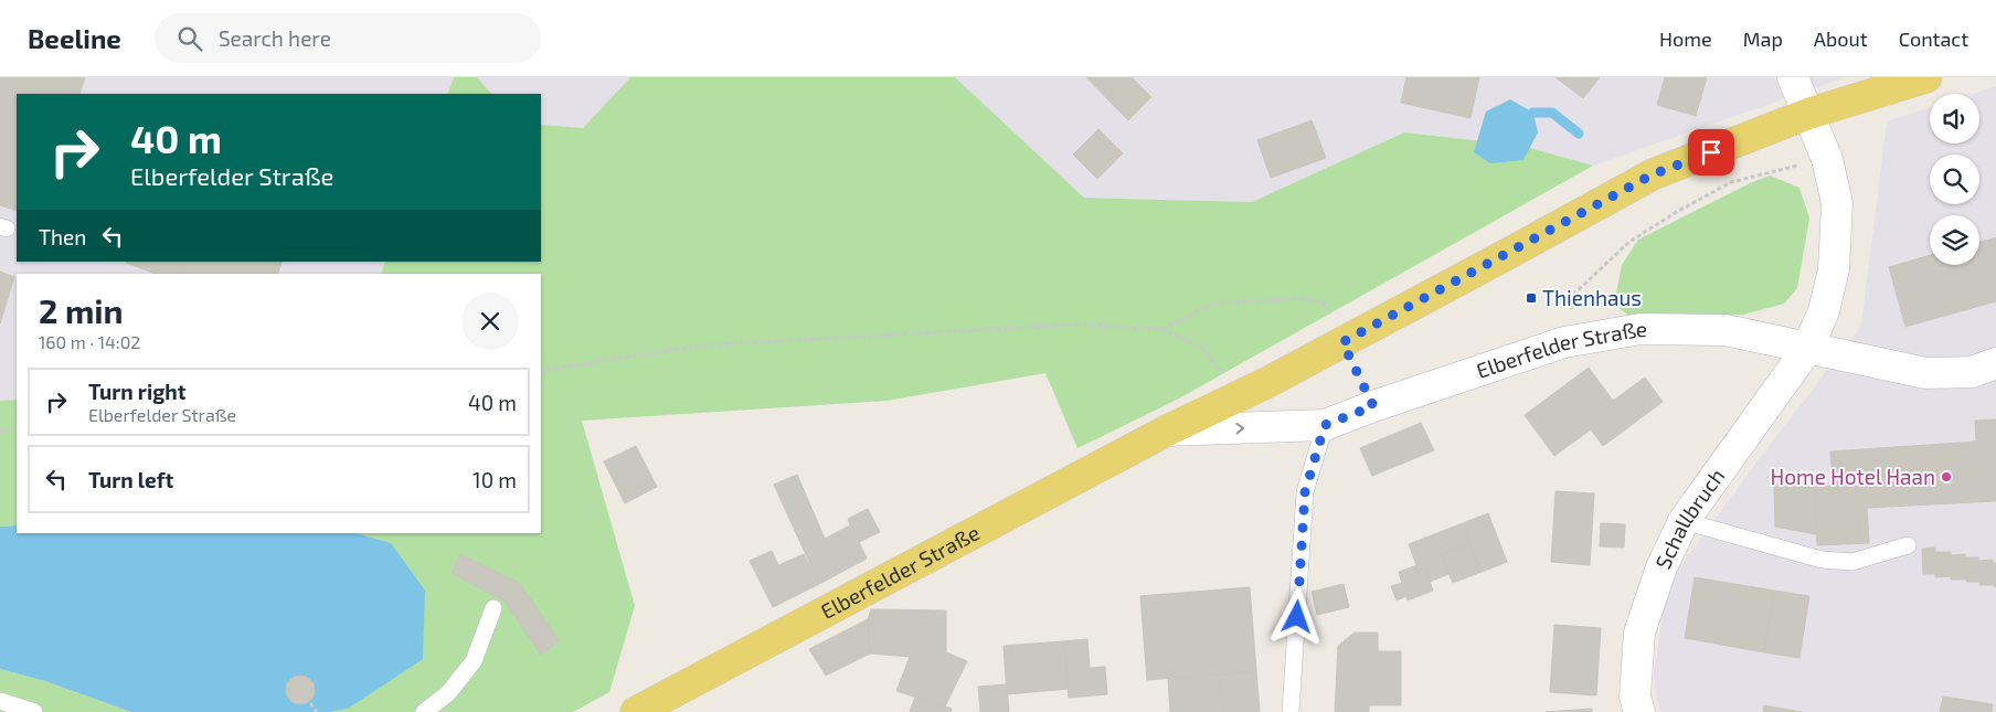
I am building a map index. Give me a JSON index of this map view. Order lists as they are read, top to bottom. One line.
{"streets":{"main road":["Elberfelder Straße"],"street":["Schallbruch"]},"crossings":[["Elberfelder Straße","Schallbruch"]],"places":{"transit":["Thienhaus"],"other":["Home Hotel Haan"]},"page":{"header":"Beeline","search":"Search here","nav":["Home","Map","About","Contact"],"turn":["40 m","Elberfelder Straße"],"then":"Then","heading":["2 min","160 m · 14:02"],"list":[{"name":"Turn right","note":"Elberfelder Straße","value":"40 m"},{"name":"Turn left","value":"10 m"}]}}
